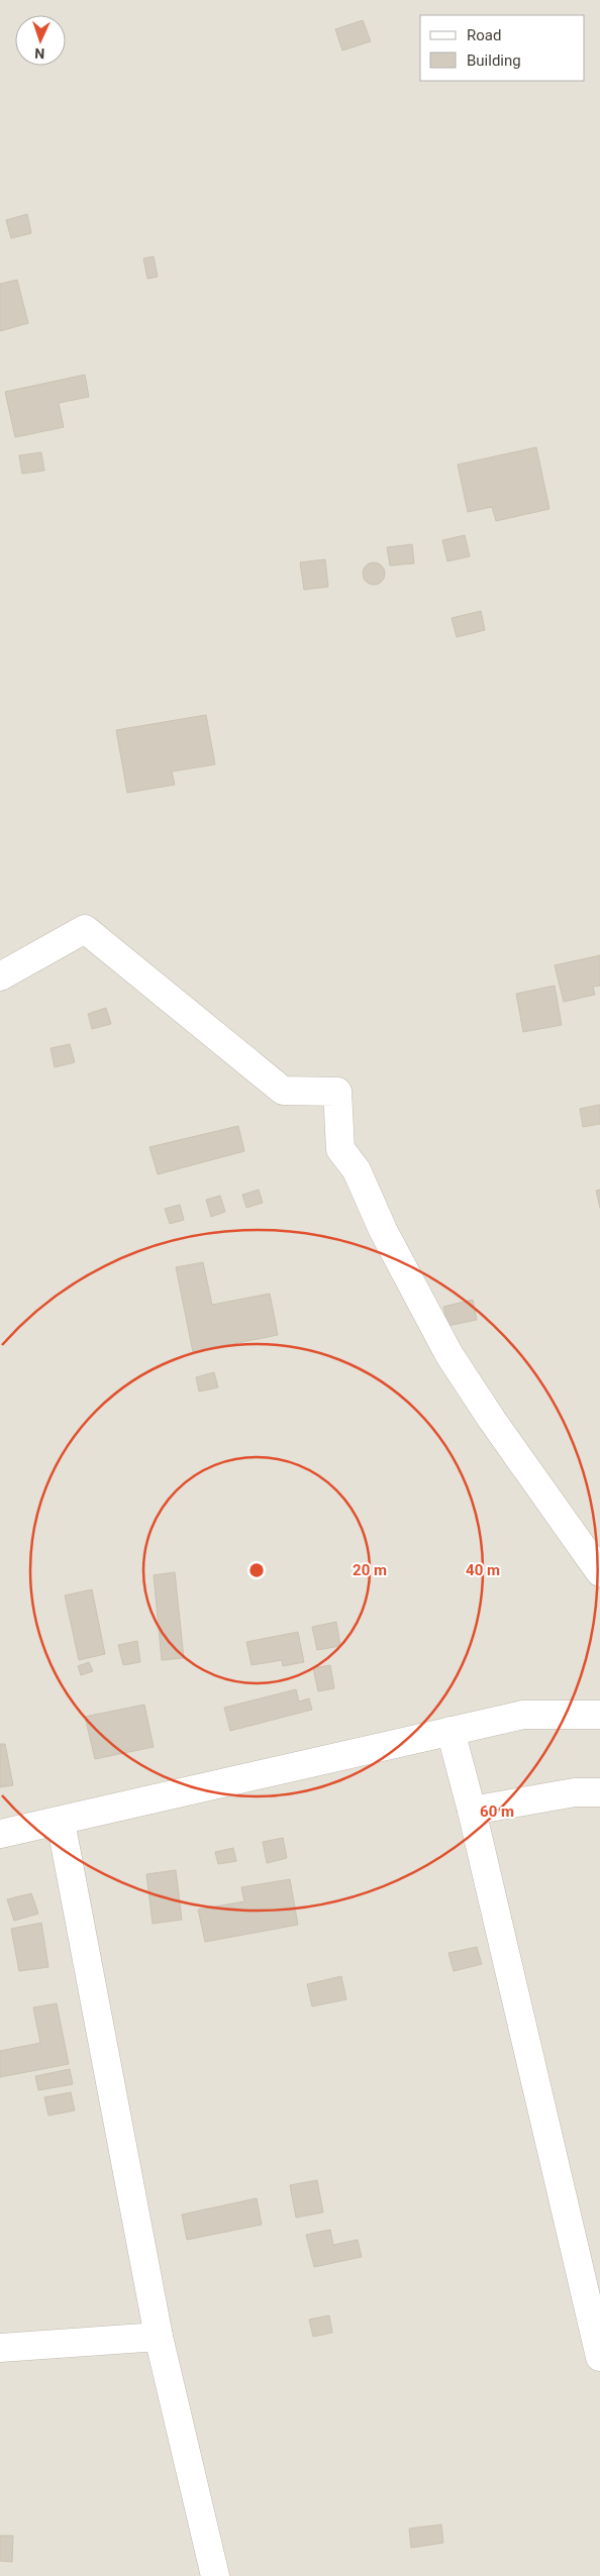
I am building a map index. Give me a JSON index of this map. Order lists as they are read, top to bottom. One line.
{"legend":["Road","Building"],"north":"bottom","rings":["20 m","40 m","60 m"]}
